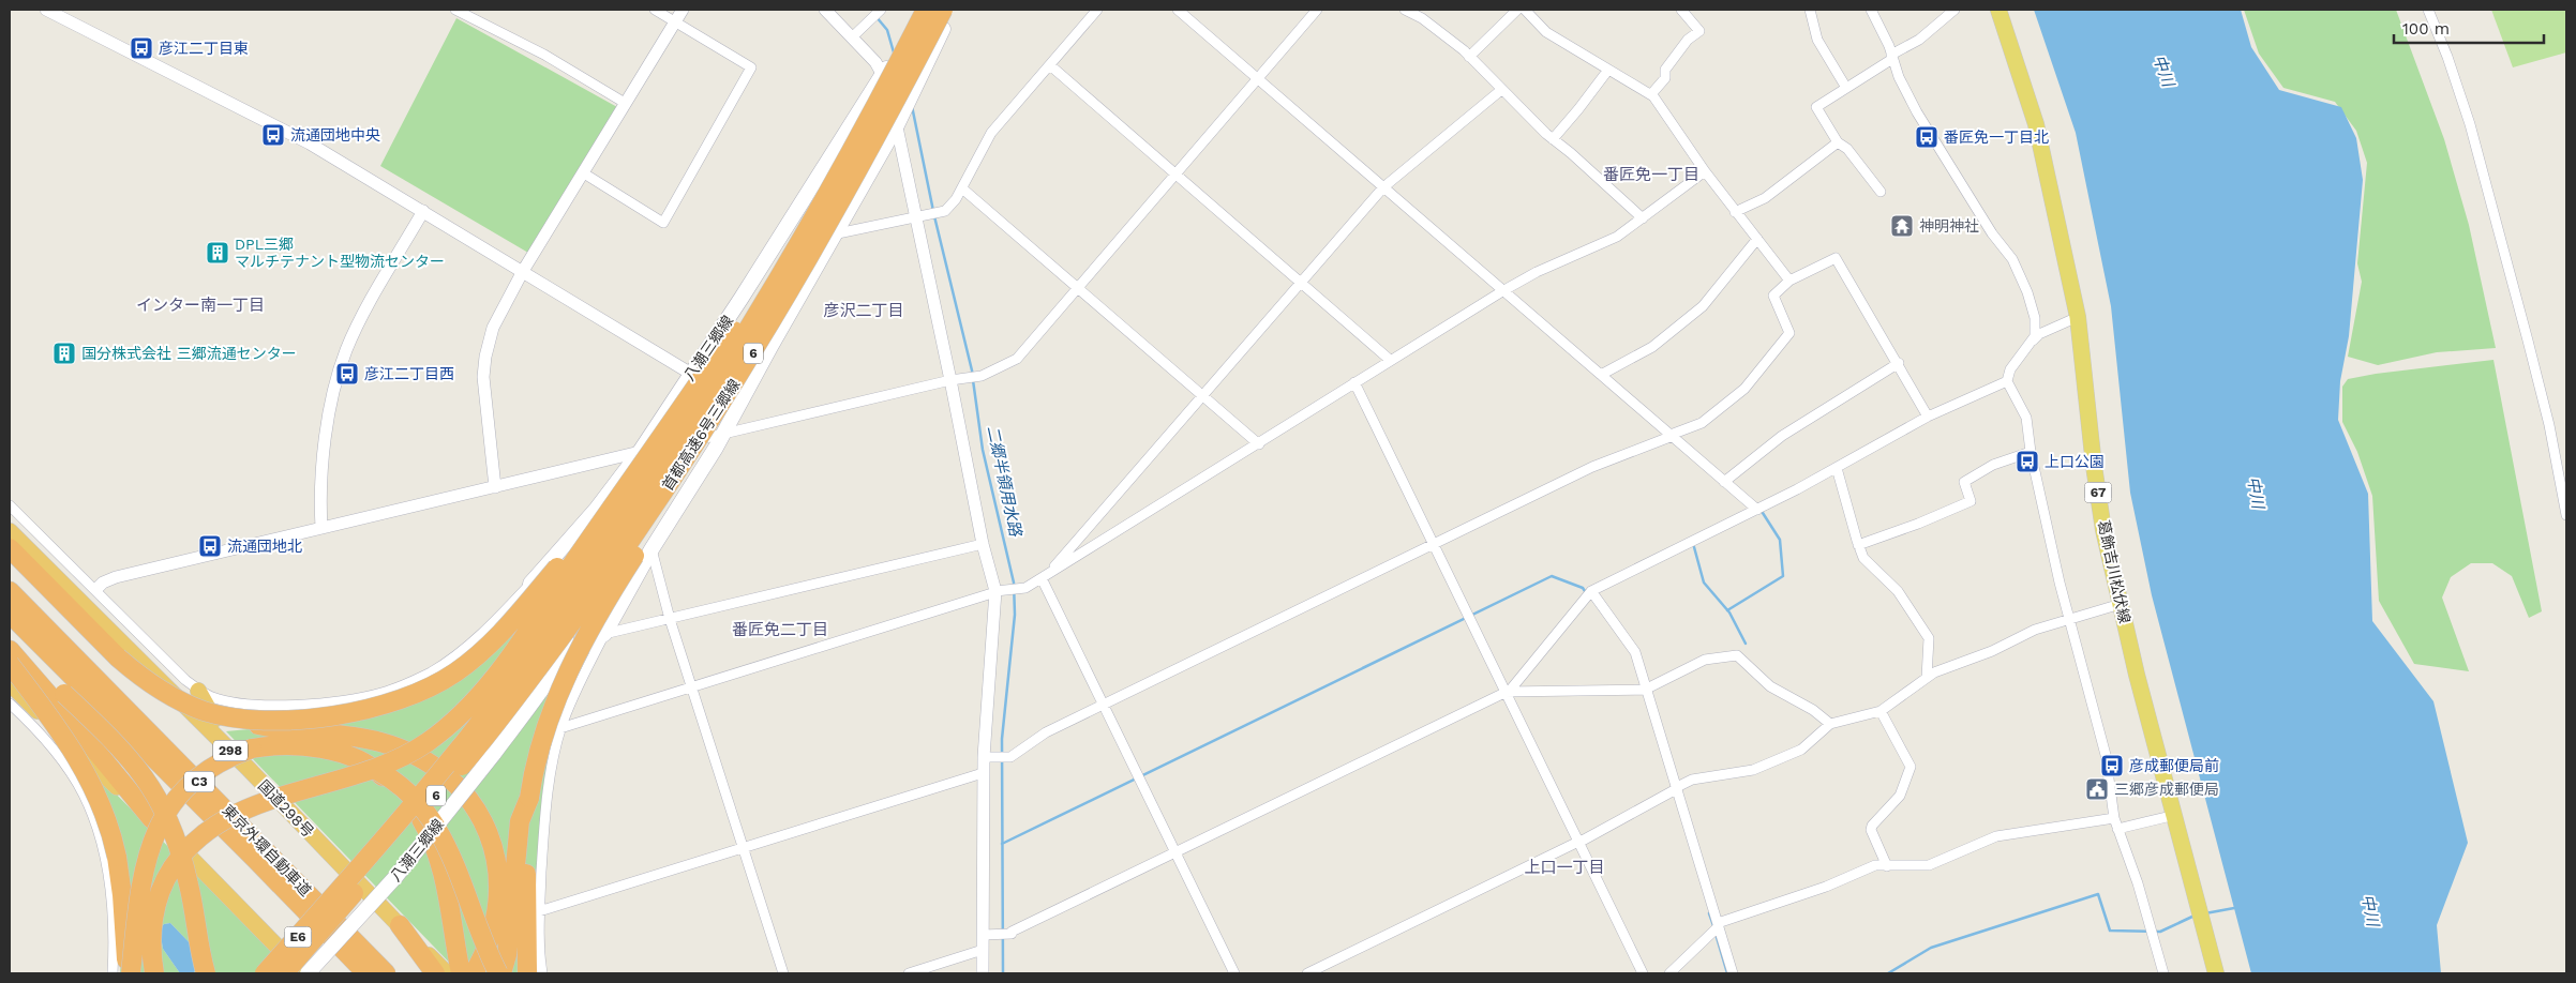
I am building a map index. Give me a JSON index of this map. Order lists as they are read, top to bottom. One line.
{"streets":{"highway":["6","首都高速6号三郷線","298","C3","国道298号","東京外環自動車道","E6"],"main road":["八潮三郷線","67","葛飾吉川松伏線"]},"crossings":[["6","首都高速6号三郷線"],["6","E6"]],"districts":["番匠免一丁目","インター南一丁目","彦沢二丁目","番匠免二丁目","上口一丁目"],"water":["中川","二郷半領用水路"],"places":{"bus stop":["彦江二丁目東","流通団地中央","番匠免一丁目北","彦江二丁目西","上口公園","流通団地北","彦成郵便局前"],"temple":["神明神社"],"building":["DPL三郷 マルチテナント型物流センター","国分株式会社 三郷流通センター"],"public building":["三郷彦成郵便局"]},"scale_bar":"100 m"}
